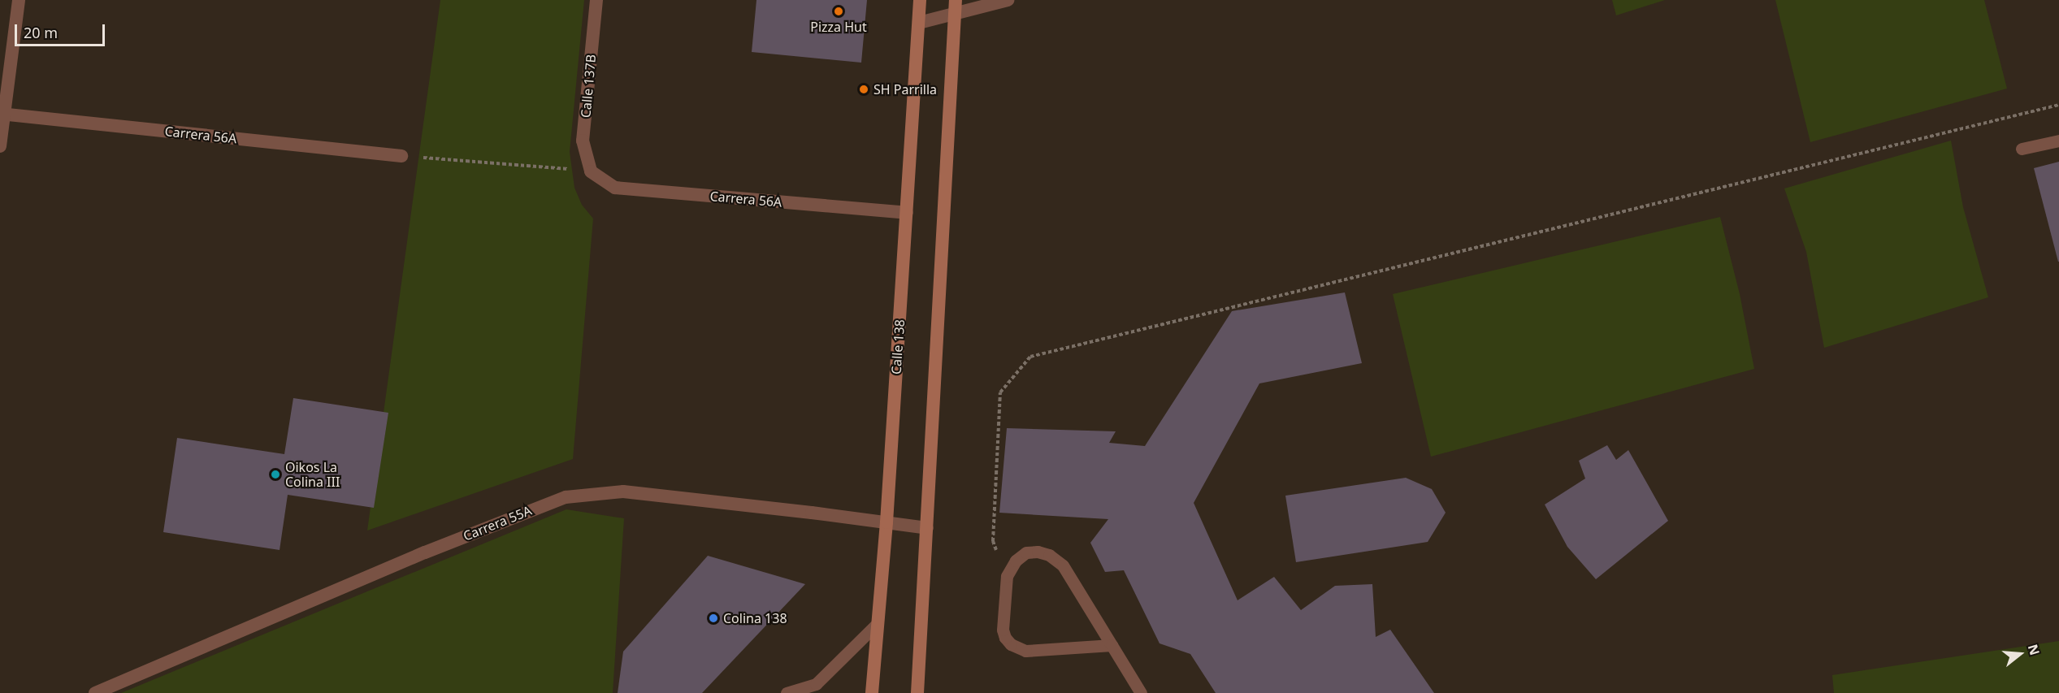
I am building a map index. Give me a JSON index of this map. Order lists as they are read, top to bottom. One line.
{"streets":{"main road":["Calle 138"],"street":["Calle 137B","Carrera 56A","Carrera 55A"]},"crossings":[["Calle 137B","Carrera 56A"],["Carrera 56A","Calle 138"],["Calle 138","Carrera 55A"]],"places":["Pizza Hut","SH Parrilla","Oikos La Colina III","Colina 138"],"scale_bar":"20 m","north":"right"}
